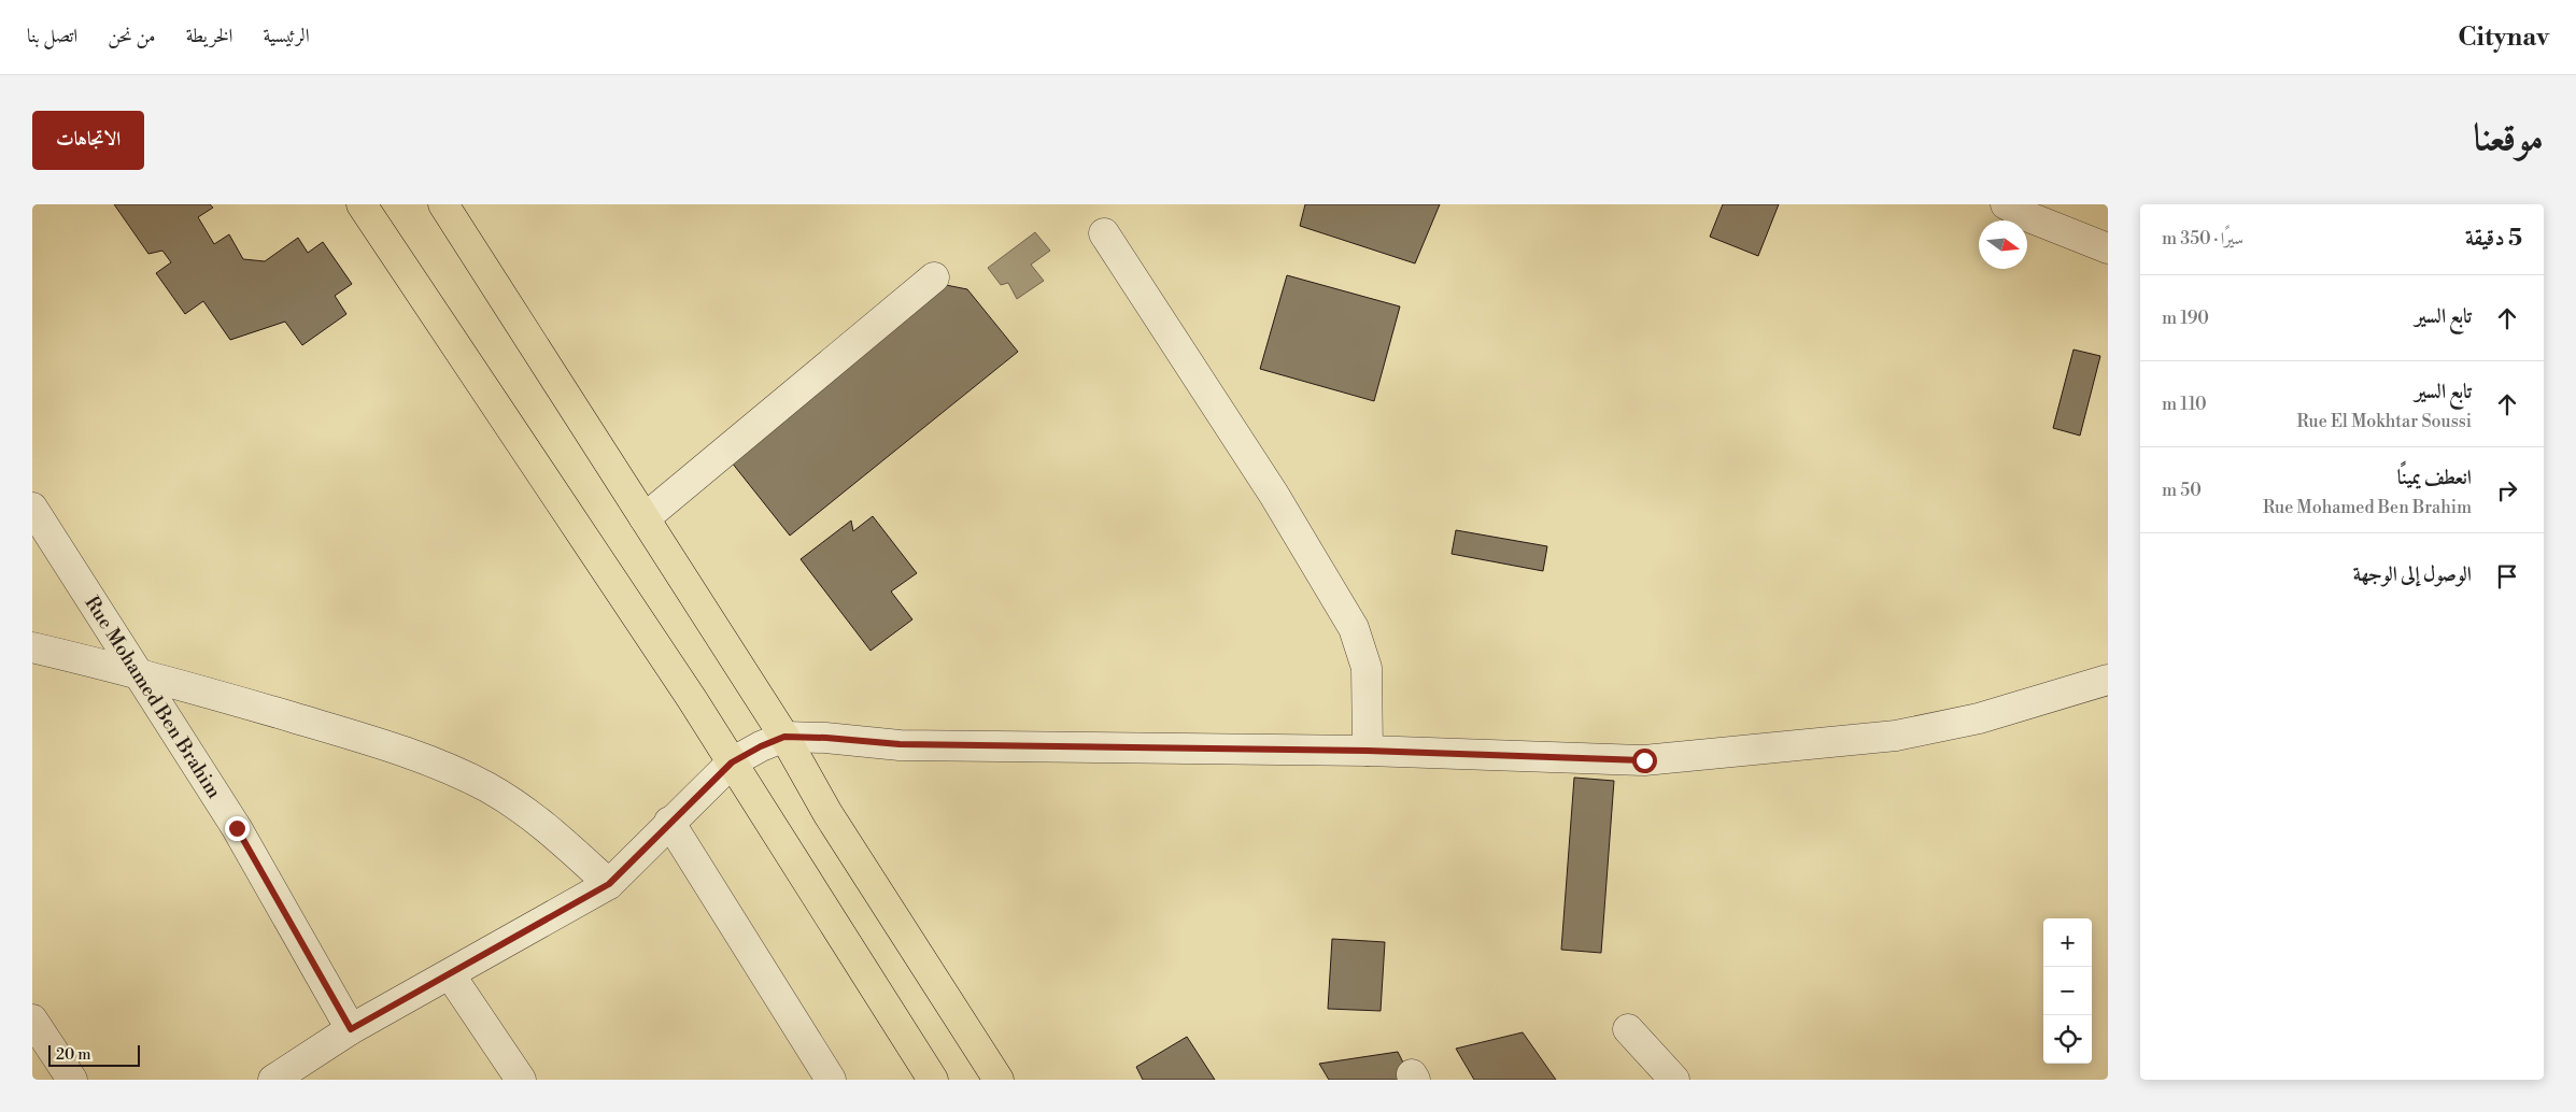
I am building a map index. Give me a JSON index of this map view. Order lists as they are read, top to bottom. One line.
{"streets":{"street":["Rue Mohamed Ben Brahim"]},"scale_bar":"20 m","north":"right","page":{"header":"Citynav","nav":["الرئيسية","الخريطة","من نحن","اتصل بنا"],"title":"موقعنا","buttons":"الاتجاهات","heading":["5 دقيقة","سيرًا · 350 m"],"list":[["تابع السير","190 m"],["تابع السير","Rue El Mokhtar Soussi","110 m"],["انعطف يمينًا","Rue Mohamed Ben Brahim","50 m"],"الوصول إلى الوجهة"],"map_buttons":["+","−"],"scale":"20 m"}}
